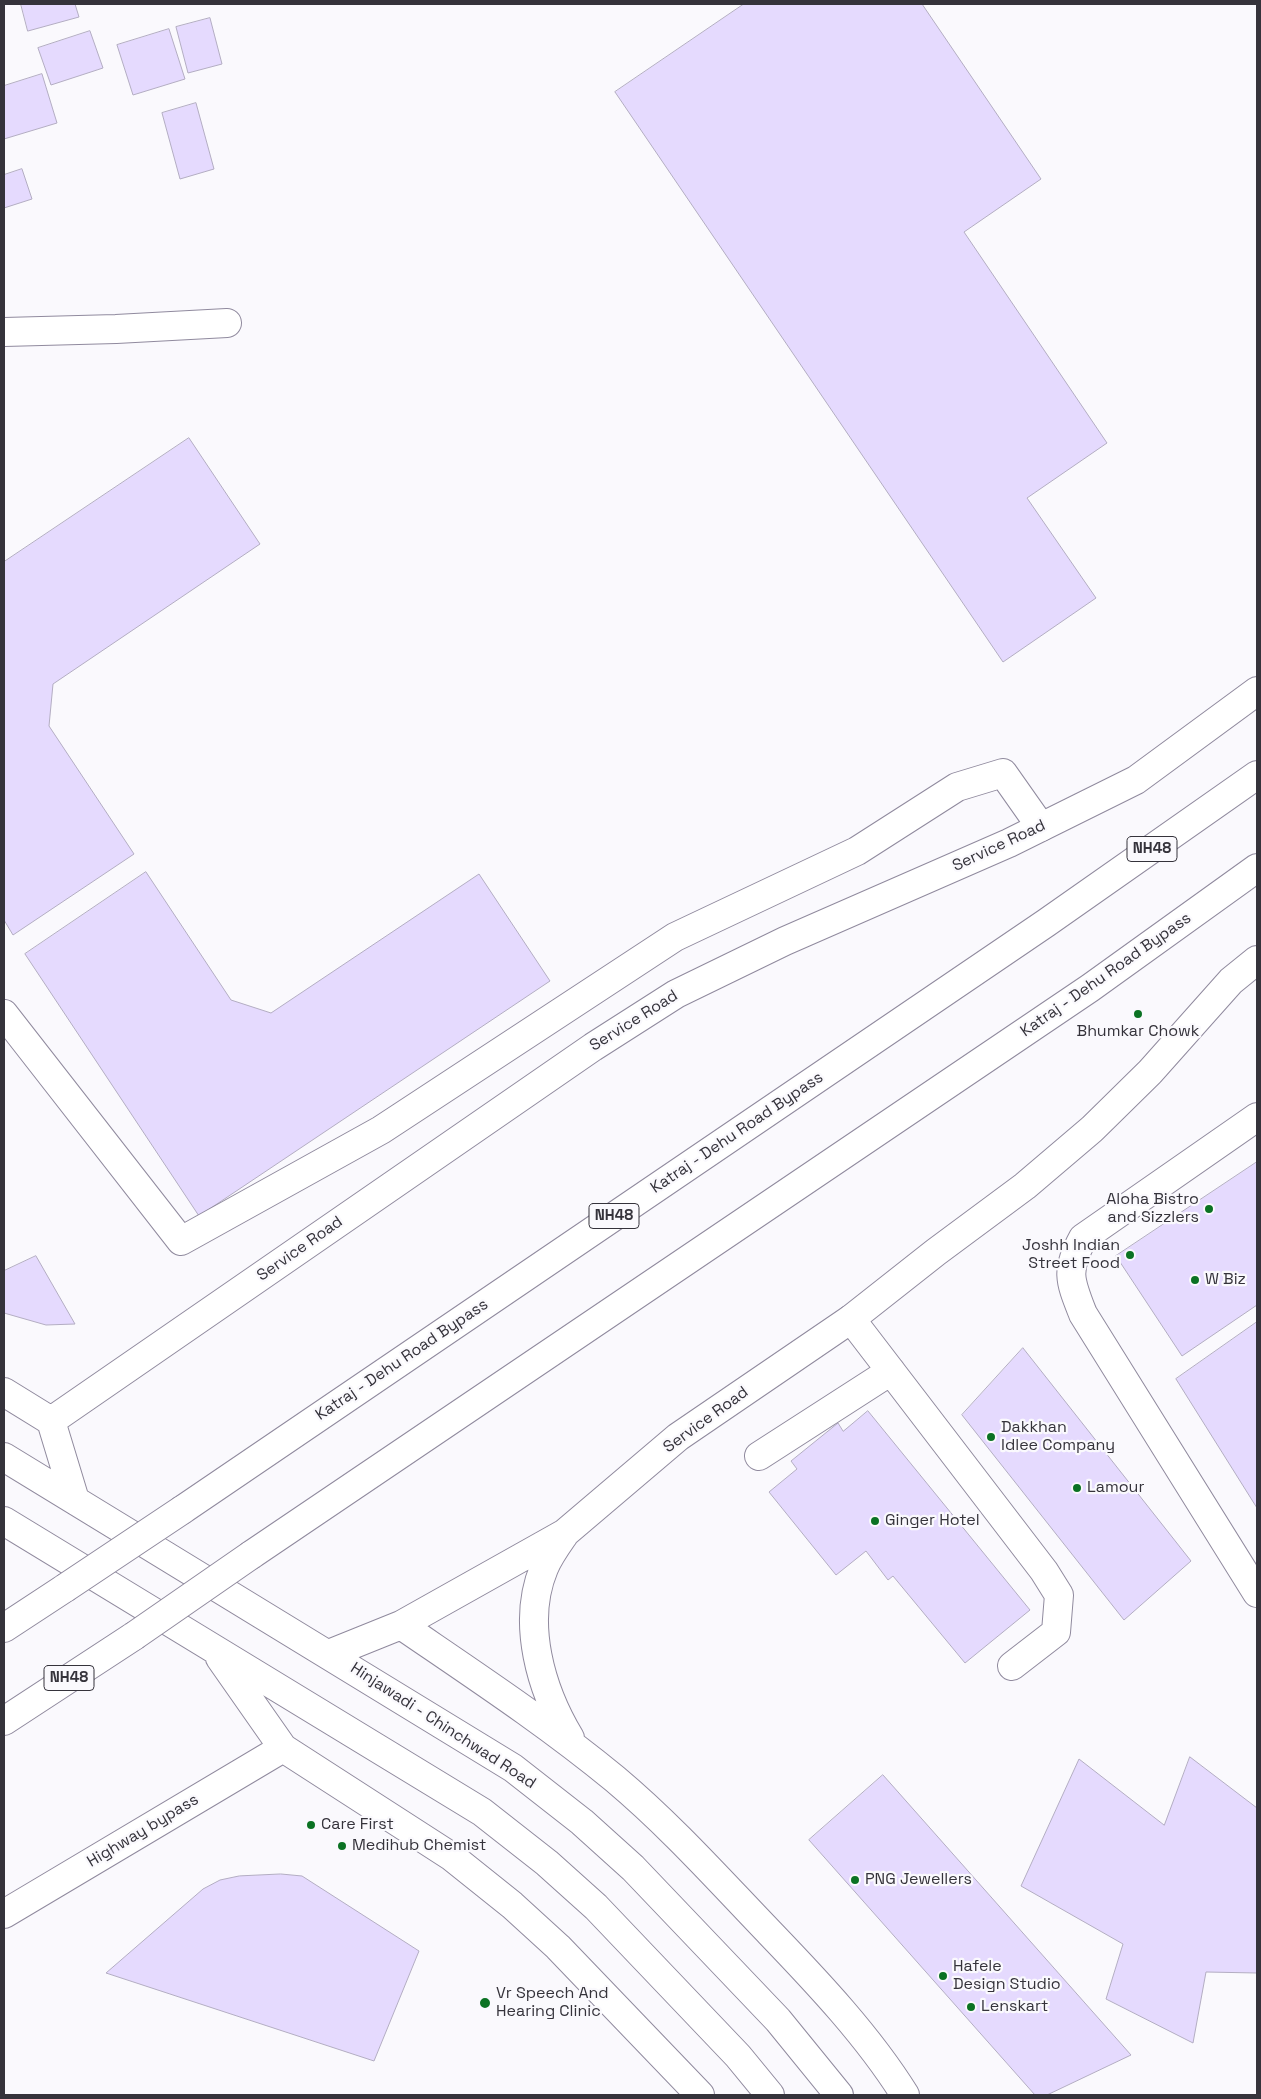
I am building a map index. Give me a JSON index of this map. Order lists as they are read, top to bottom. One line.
{"streets":{"main road":["Service Road","NH48","Katraj - Dehu Road Bypass","Hinjawadi - Chinchwad Road","Highway bypass"]},"places":["Bhumkar Chowk","Aloha Bistro and Sizzlers","Joshh Indian Street Food","W Biz","Dakkhan Idlee Company","Lamour","Ginger Hotel","Care First","Medihub Chemist","PNG Jewellers","Hafele Design Studio","Vr Speech And Hearing Clinic","Lenskart"]}
